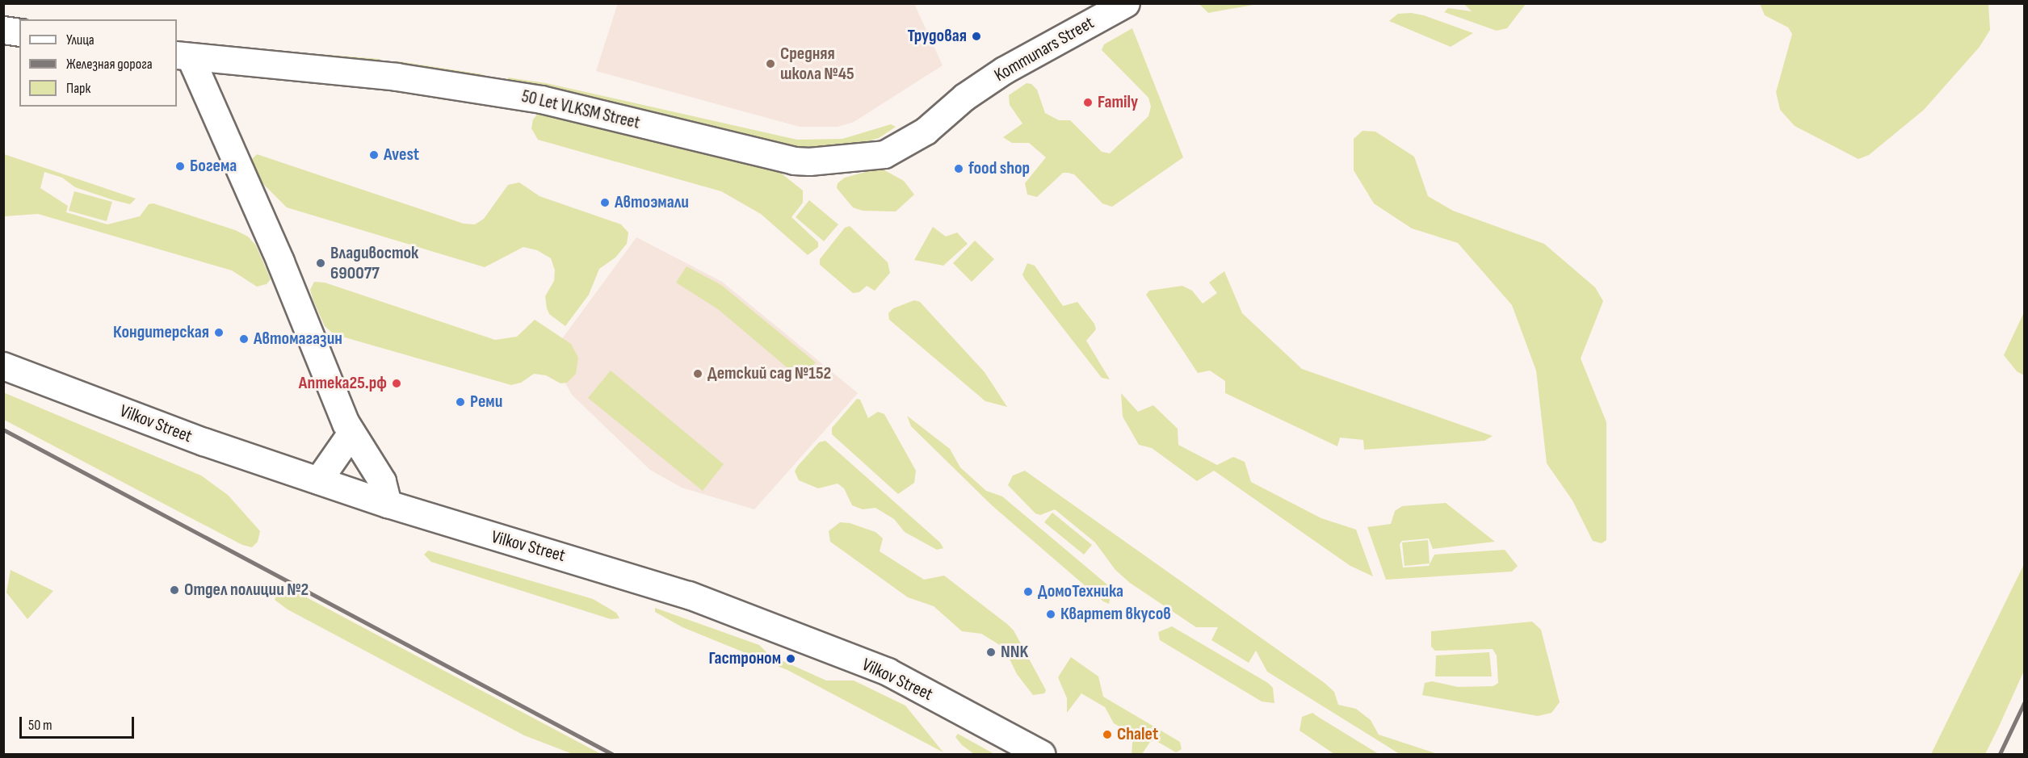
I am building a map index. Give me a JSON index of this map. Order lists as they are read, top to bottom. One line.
{"streets":{"main road":["Kommunars Street","50 Let VLKSM Street","Vilkov Street"]},"crossings":[["Kommunars Street","50 Let VLKSM Street"]],"places":["Трудовая","Средняя школа №45","Family","Avest","Богема","food shop","Автоэмали","Владивосток 690077","Кондитерская","Автомагазин","Детский сад №152","Аптека25.рф","Реми","Отдел полиции №2","ДомоТехника","Квартет вкусов","NNK","Гастроном","Chalet"],"legend":["Улица","Железная дорога","Парк"],"scale_bar":"50 m"}
